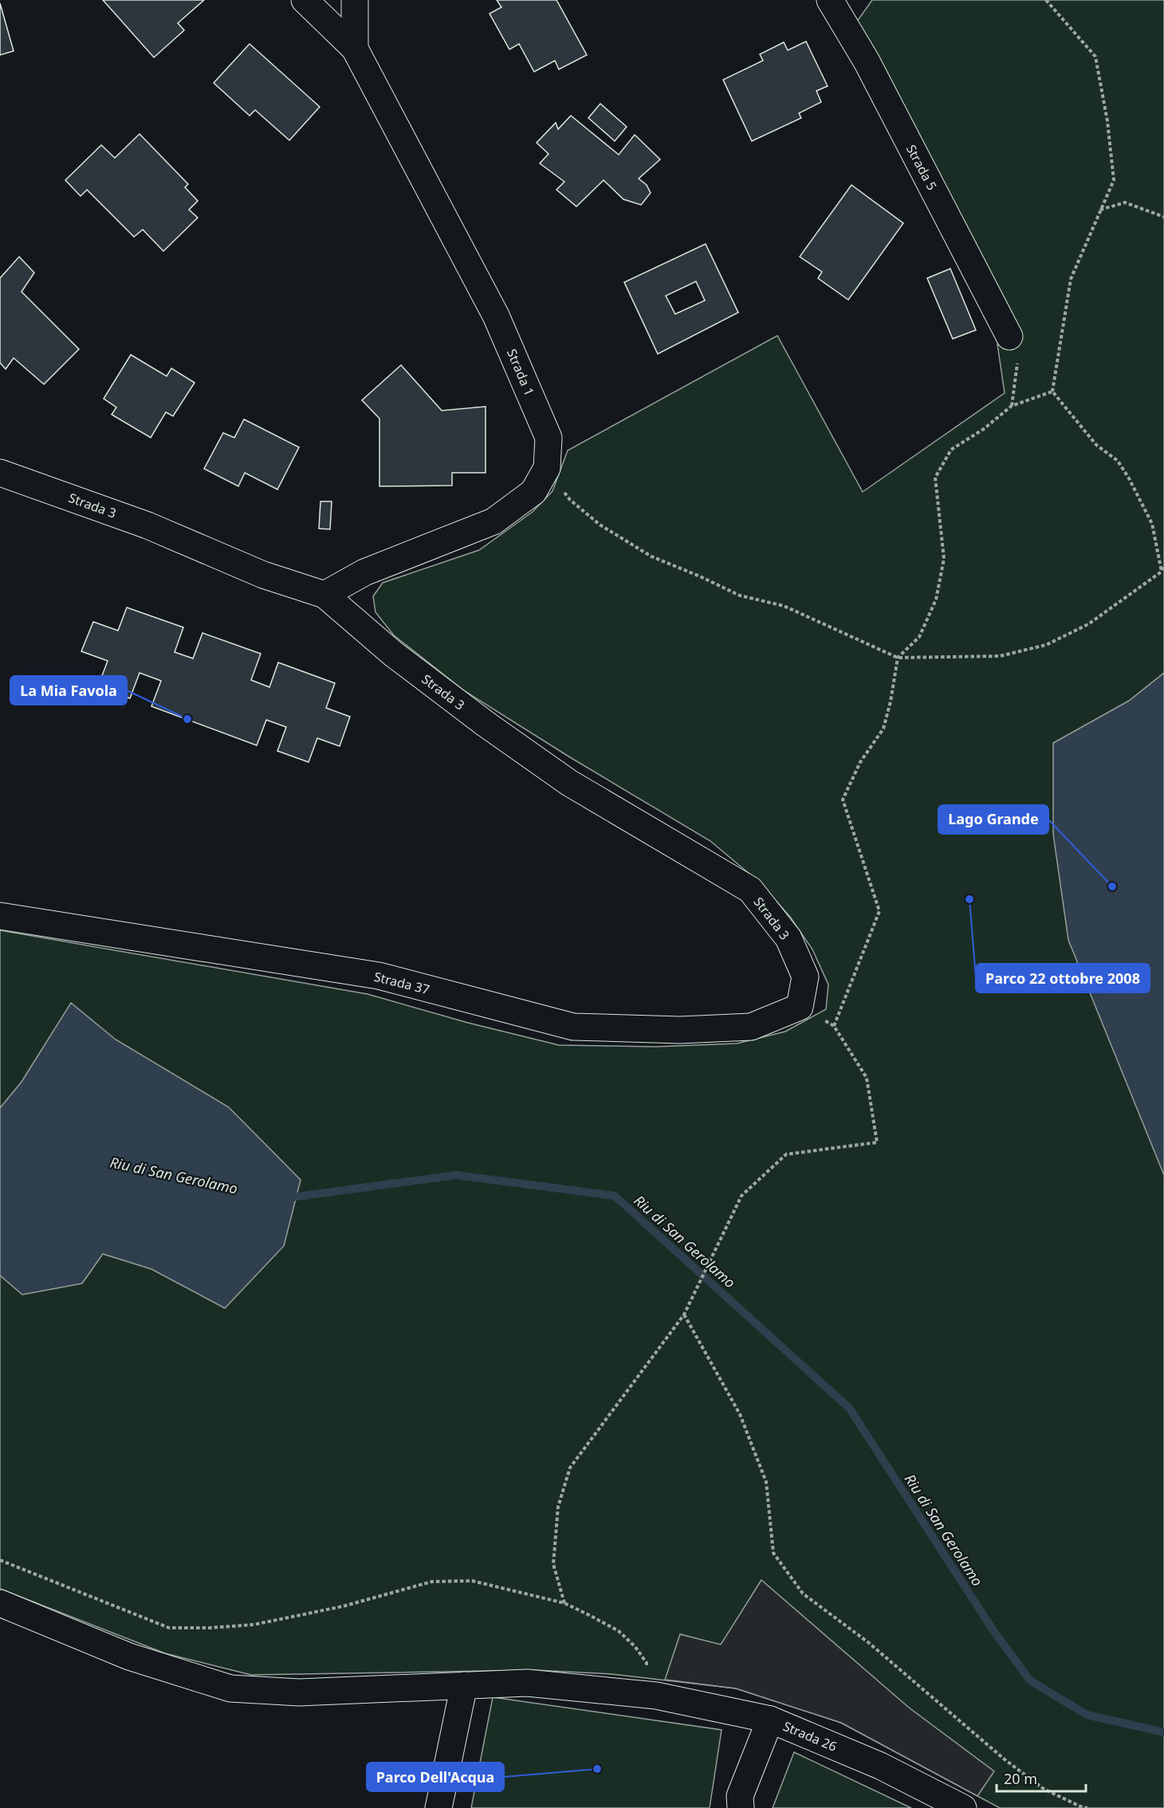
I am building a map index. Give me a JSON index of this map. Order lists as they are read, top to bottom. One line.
{"streets":{"street":["Strada 5","Strada 1","Strada 3","Strada 37","Strada 26"]},"crossings":[["Strada 1","Strada 3"],["Strada 3","Strada 37"]],"water":["Riu di San Gerolamo"],"places":["La Mia Favola","Lago Grande","Parco 22 ottobre 2008","Parco Dell'Acqua"],"scale_bar":"20 m"}
